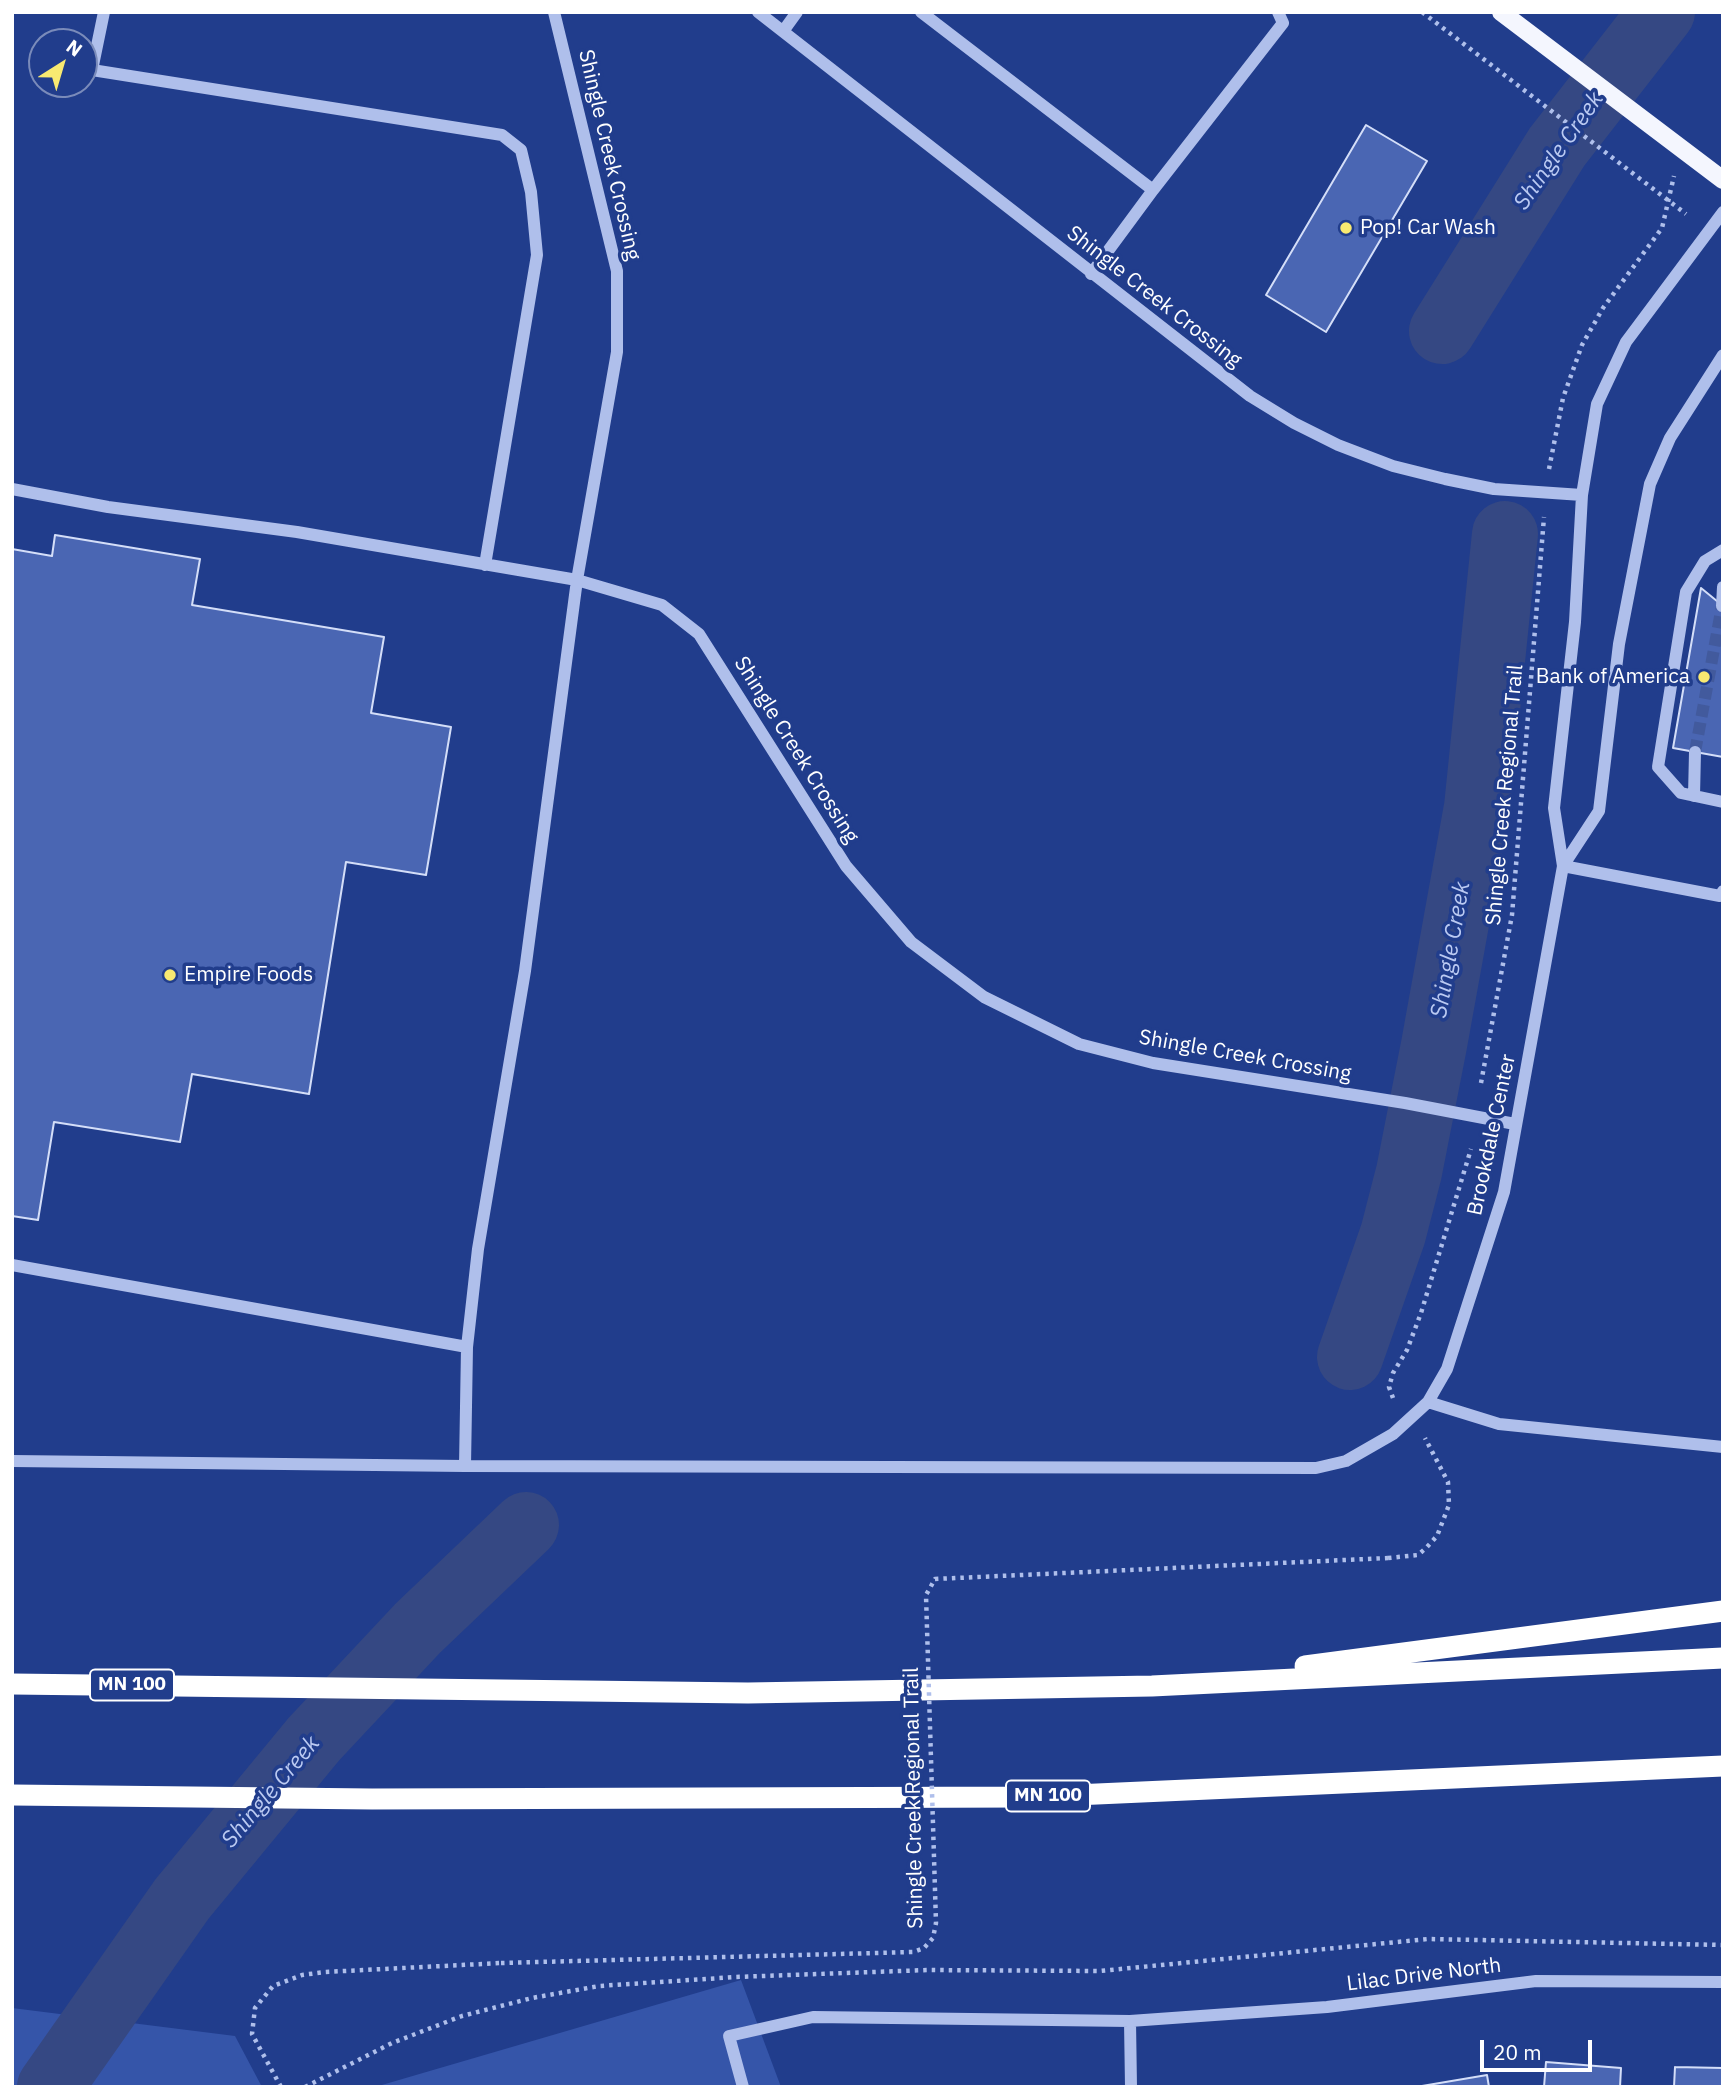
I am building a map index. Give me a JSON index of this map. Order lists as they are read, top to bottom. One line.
{"streets":{"highway":["MN 100"],"street":["Shingle Creek Crossing","Brookdale Center","Lilac Drive North"],"path":["Shingle Creek Regional Trail"]},"crossings":[["Shingle Creek Crossing","Brookdale Center"]],"water":["Shingle Creek"],"places":["Pop! Car Wash","Bank of America","Empire Foods"],"scale_bar":"20 m","north":"top right"}
